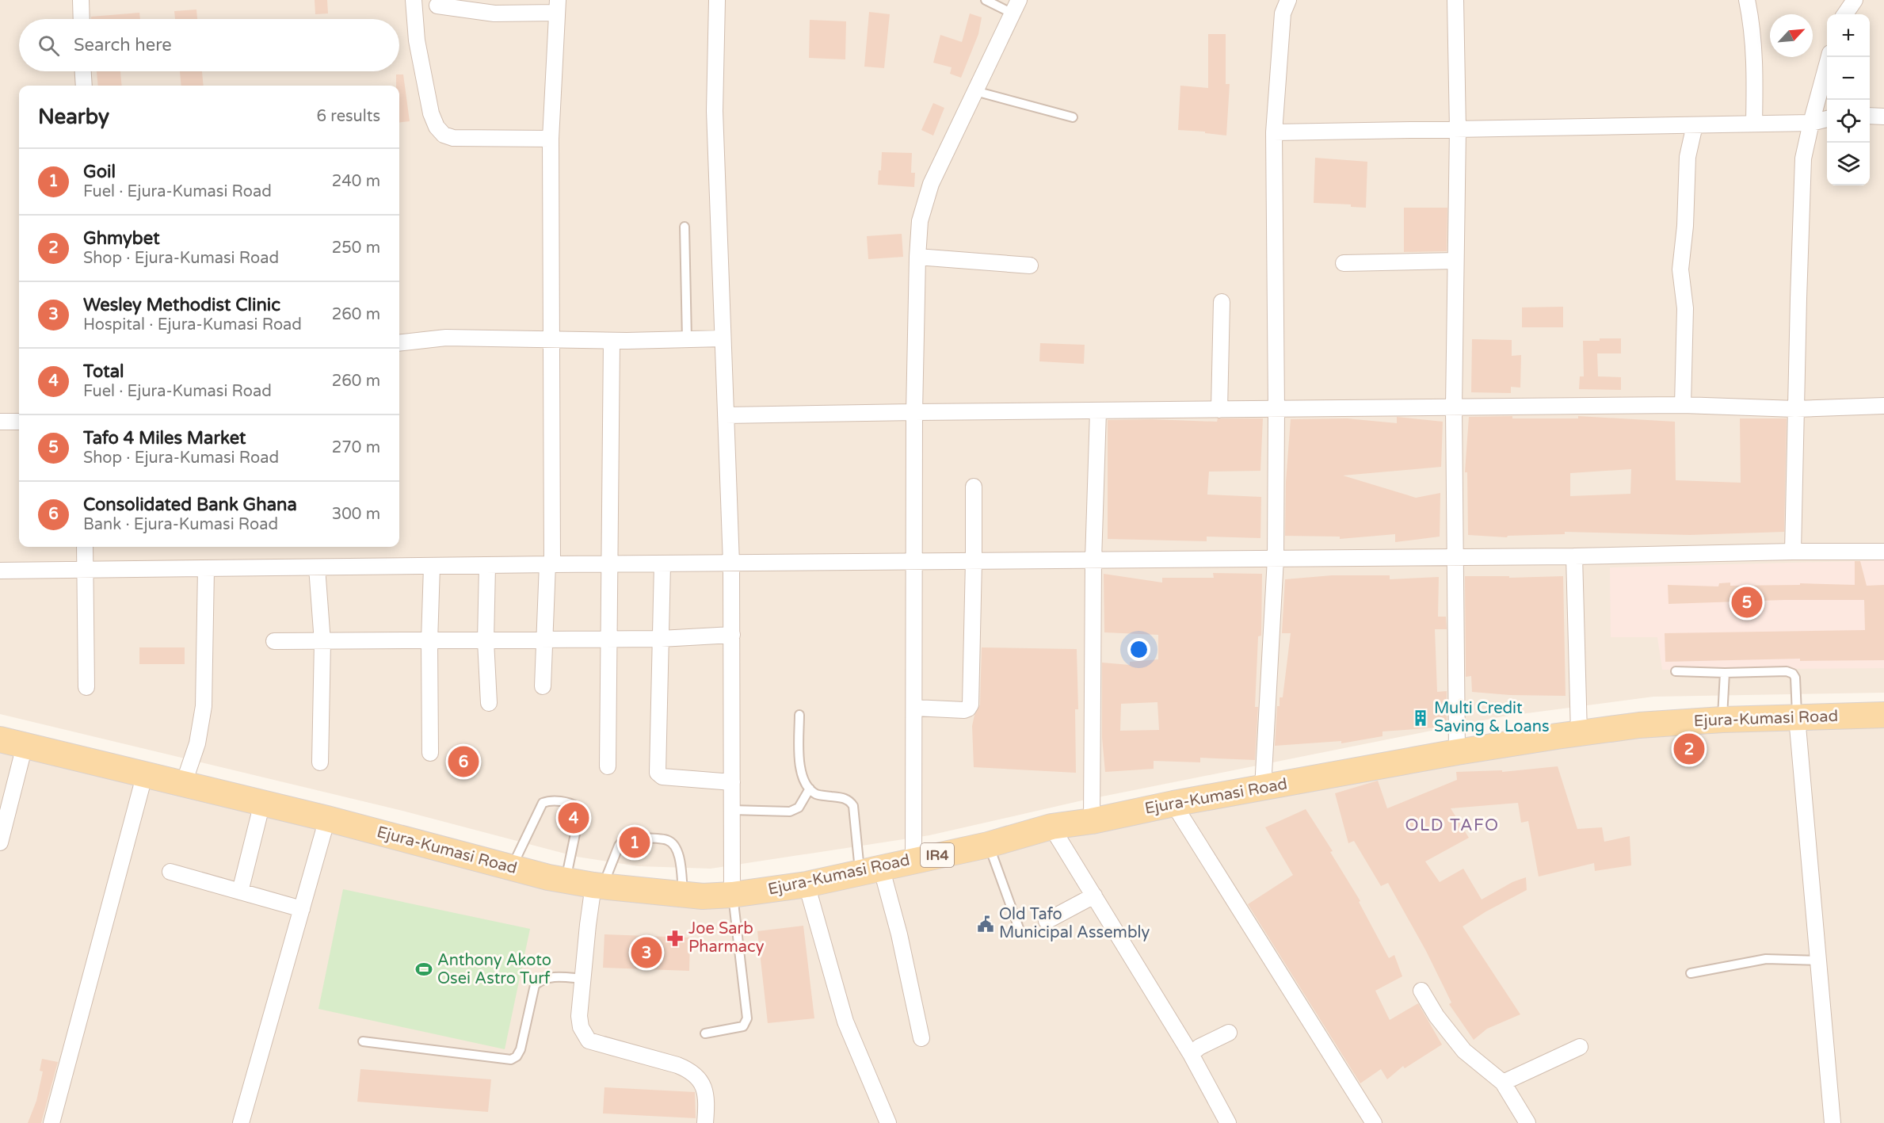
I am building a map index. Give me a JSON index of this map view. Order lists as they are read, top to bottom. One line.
{"streets":{"main road":["Ejura-Kumasi Road","IR4"]},"districts":["OLD TAFO"],"places":{"building":["Multi Credit Saving & Loans"],"public building":["Old Tafo Municipal Assembly"],"pharmacy":["Joe Sarb Pharmacy"],"sports":["Anthony Akoto Osei Astro Turf"]},"north":"top right","page":{"map_buttons":["+","−"],"search":"Search here","heading":["Nearby","6 results"],"list":[{"mark":"1","name":"Goil","note":"Fuel · Ejura-Kumasi Road","value":"240 m"},{"mark":"2","name":"Ghmybet","note":"Shop · Ejura-Kumasi Road","value":"250 m"},{"mark":"3","name":"Wesley Methodist Clinic","note":"Hospital · Ejura-Kumasi Road","value":"260 m"},{"mark":"4","name":"Total","note":"Fuel · Ejura-Kumasi Road","value":"260 m"},{"mark":"5","name":"Tafo 4 Miles Market","note":"Shop · Ejura-Kumasi Road","value":"270 m"},{"mark":"6","name":"Consolidated Bank Ghana","note":"Bank · Ejura-Kumasi Road","value":"300 m"}],"pins":["5","2","6","4","1","3"]}}
